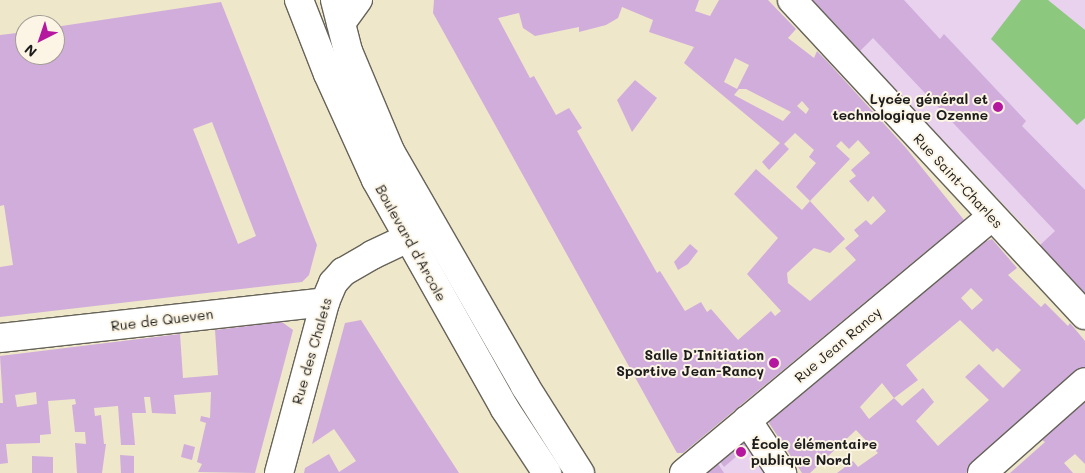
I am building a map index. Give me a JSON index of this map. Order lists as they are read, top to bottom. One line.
{"streets":{"street":["Rue Saint-Charles","Boulevard d'Arcole","Rue de Queven","Rue Jean Rancy","Rue des Chalets"]},"crossings":[["Rue Saint-Charles","Rue Jean Rancy"],["Boulevard d'Arcole","Rue des Chalets"],["Rue de Queven","Rue des Chalets"]],"places":["Lycée général et technologique Ozenne","Salle D’Initiation Sportive Jean-Rancy","École élémentaire publique Nord"],"north":"bottom left"}
